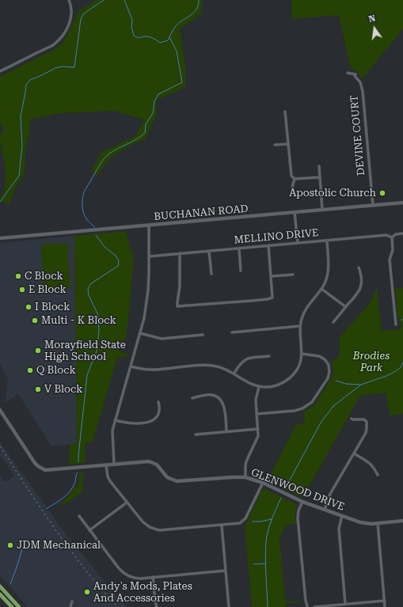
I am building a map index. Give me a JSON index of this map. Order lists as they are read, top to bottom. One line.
{"streets":{"street":["DEVINE COURT","BUCHANAN ROAD","MELLINO DRIVE","GLENWOOD DRIVE"]},"crossings":[["DEVINE COURT","BUCHANAN ROAD"]],"parks":["Brodies Park"],"places":["Apostolic Church","C Block","E Block","I Block","Multi - K Block","Morayfield State High School","Q Block","V Block","JDM Mechanical","Andy's Mods, Plates And Accessories"],"north":"top"}
